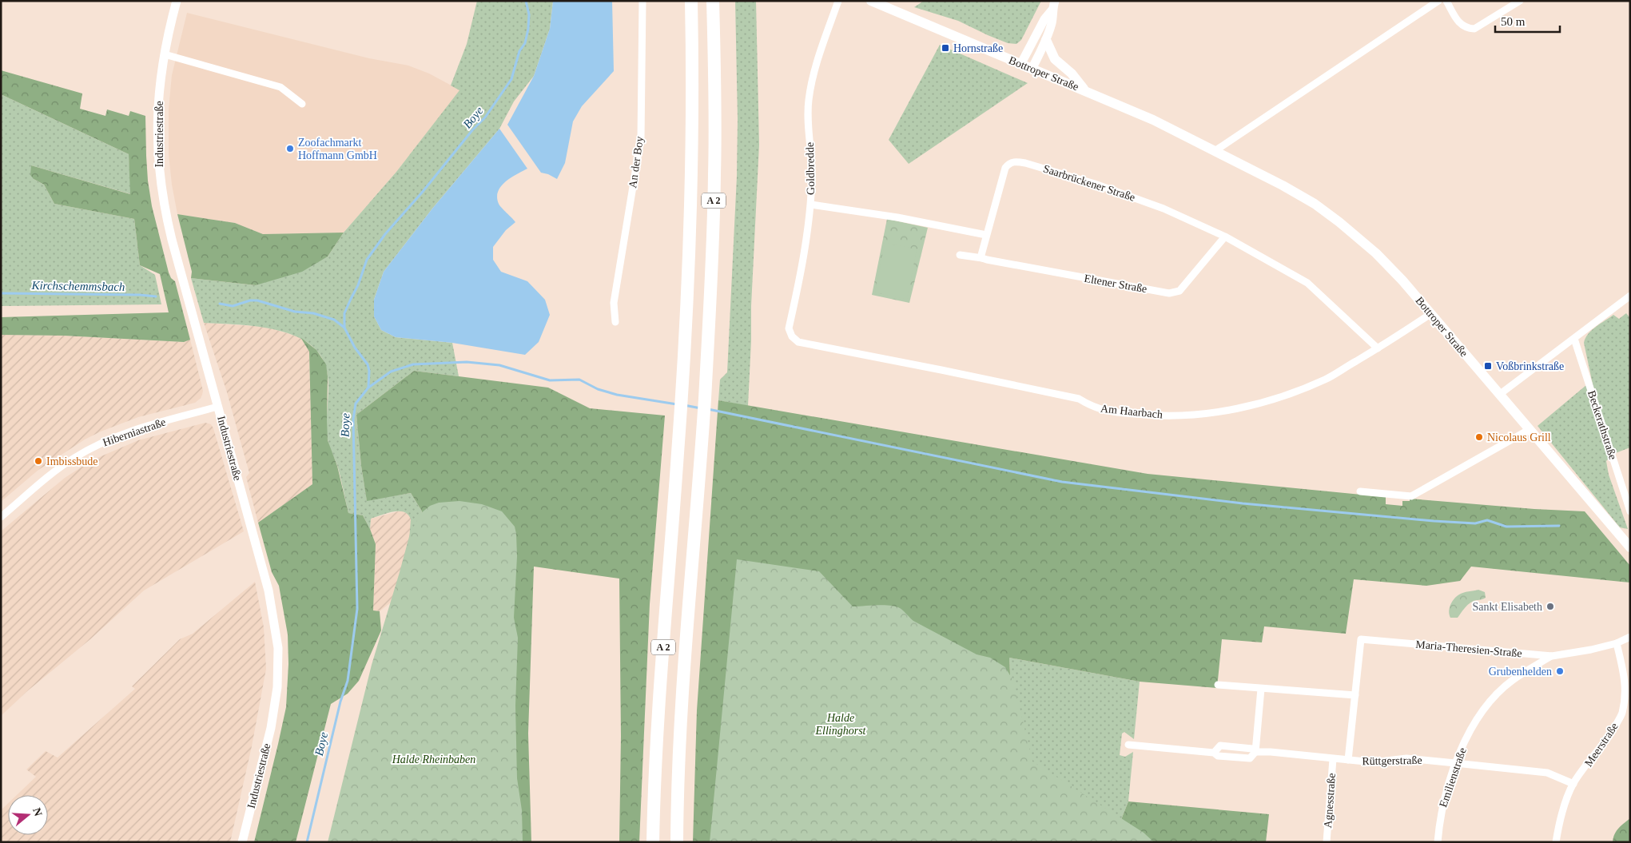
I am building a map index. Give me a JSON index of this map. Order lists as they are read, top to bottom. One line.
{"streets":{"highway":["A 2"],"main road":["Bottroper Straße"],"street":["Industriestraße","An der Boy","Goldbredde","Saarbrückener Straße","Eltener Straße","Am Haarbach","Beckerathstraße","Hiberniastraße","Maria-Theresien-Straße","Meerstraße","Rüttgerstraße","Emilienstraße","Agnesstraße"]},"crossings":[["Bottroper Straße","Am Haarbach"],["Industriestraße","Hiberniastraße"],["Goldbredde","Am Haarbach"],["Saarbrückener Straße","Eltener Straße"],["Saarbrückener Straße","Am Haarbach"],["Maria-Theresien-Straße","Meerstraße"],["Maria-Theresien-Straße","Rüttgerstraße"],["Maria-Theresien-Straße","Emilienstraße"],["Meerstraße","Rüttgerstraße"],["Rüttgerstraße","Emilienstraße"],["Rüttgerstraße","Agnesstraße"]],"water":["Boye","Kirchschemmsbach"],"parks":["Halde Ellinghorst","Halde Rheinbaben"],"places":{"transit":["Hornstraße","Voßbrinkstraße"],"other":["Zoofachmarkt Hoffmann GmbH","Nicolaus Grill","Imbissbude","Sankt Elisabeth","Grubenhelden"]},"scale_bar":"50 m","north":"right"}
